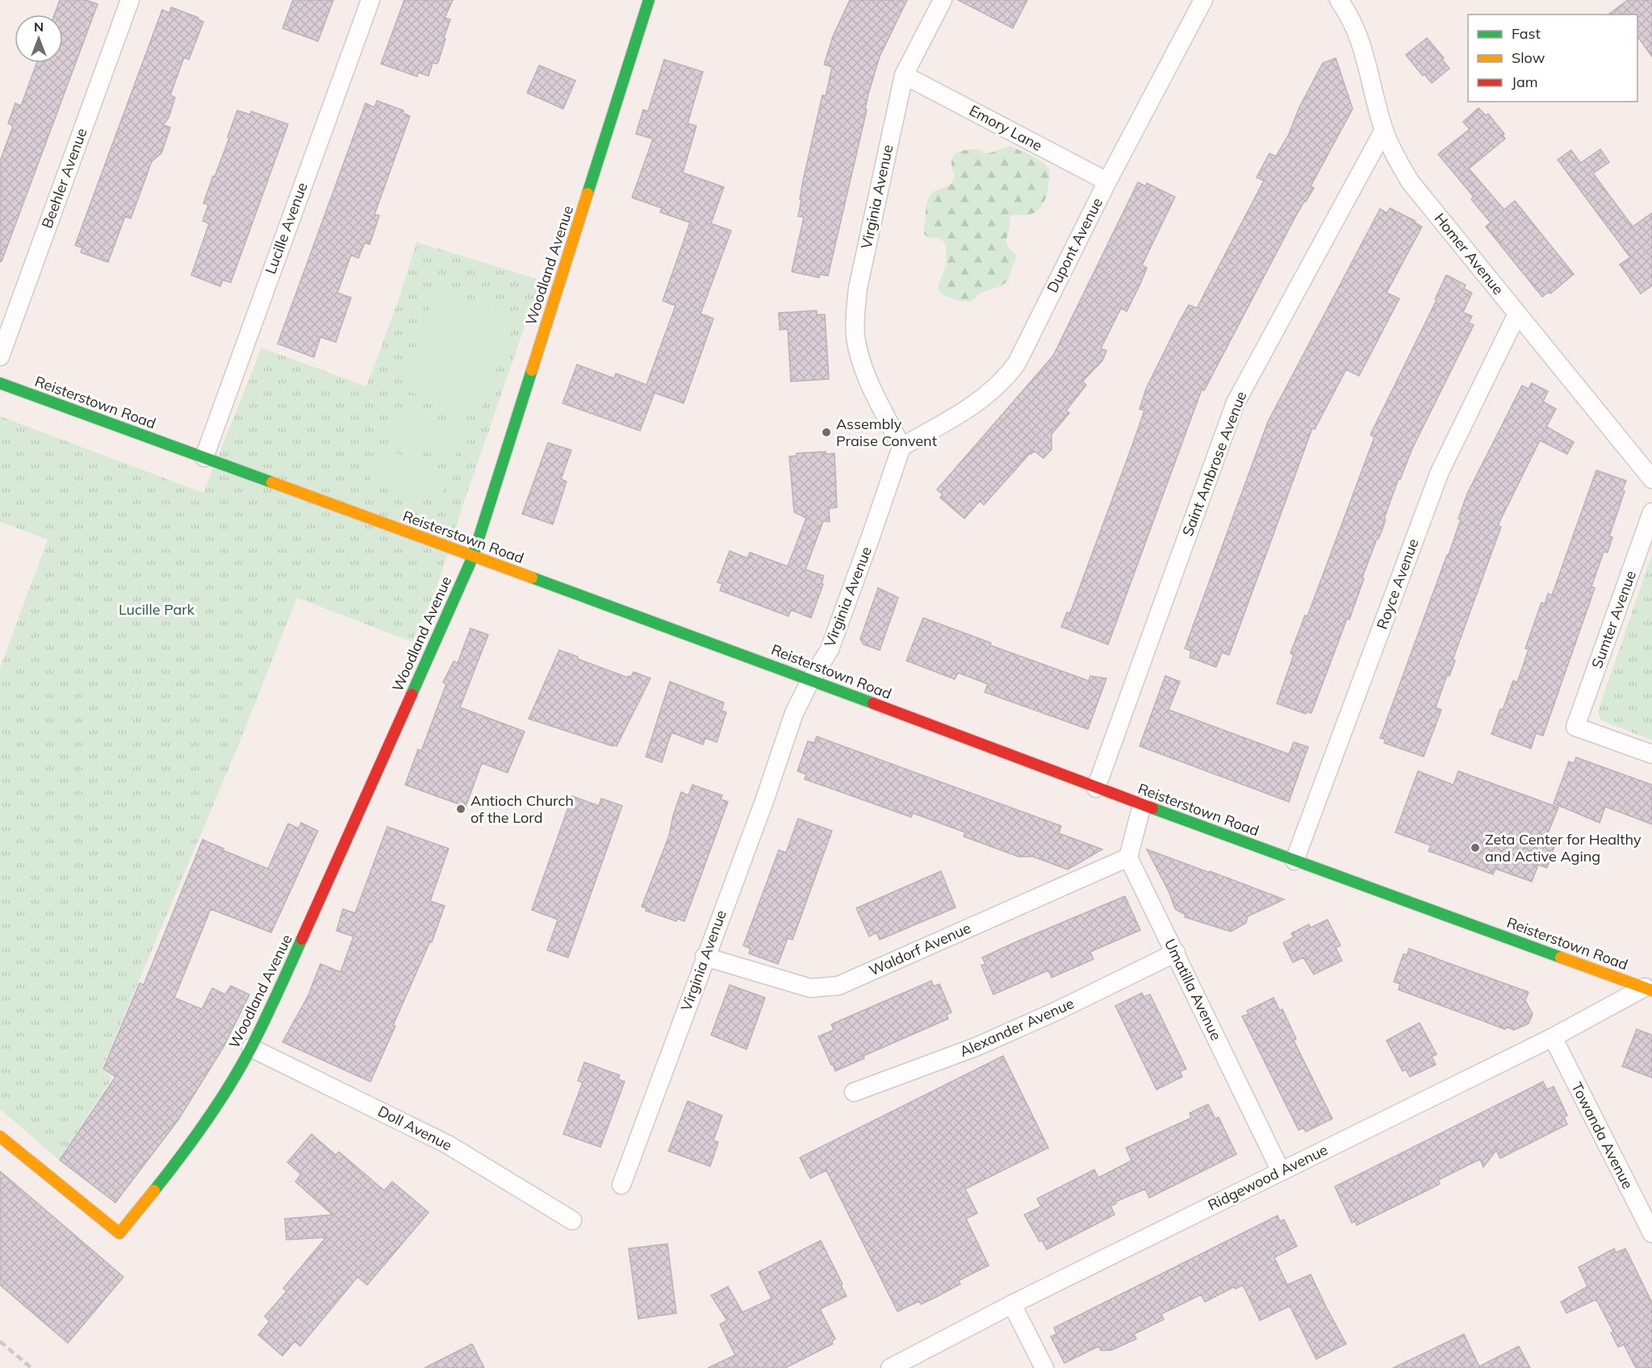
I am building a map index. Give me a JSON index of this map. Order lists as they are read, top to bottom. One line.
{"streets":{"main road":["Woodland Avenue","Reisterstown Road"],"street":["Emory Lane","Beehler Avenue","Virginia Avenue","Lucille Avenue","Dupont Avenue","Homer Avenue","Saint Ambrose Avenue","Royce Avenue","Sumter Avenue","Waldorf Avenue","Umatilla Avenue","Alexander Avenue","Doll Avenue","Towanda Avenue","Ridgewood Avenue"]},"crossings":[["Emory Lane","Virginia Avenue"],["Emory Lane","Dupont Avenue"],["Virginia Avenue","Dupont Avenue"],["Virginia Avenue","Reisterstown Road"],["Virginia Avenue","Waldorf Avenue"],["Lucille Avenue","Reisterstown Road"],["Homer Avenue","Saint Ambrose Avenue"],["Homer Avenue","Royce Avenue"],["Woodland Avenue","Reisterstown Road"],["Woodland Avenue","Doll Avenue"],["Reisterstown Road","Saint Ambrose Avenue"],["Reisterstown Road","Royce Avenue"],["Reisterstown Road","Ridgewood Avenue"],["Waldorf Avenue","Umatilla Avenue"],["Umatilla Avenue","Alexander Avenue"],["Umatilla Avenue","Ridgewood Avenue"],["Towanda Avenue","Ridgewood Avenue"]],"parks":["Lucille Park"],"places":["Assembly Praise Convent","Antioch Church of the Lord","Zeta Center for Healthy and Active Aging"],"legend":["Fast","Slow","Jam"],"north":"top"}
